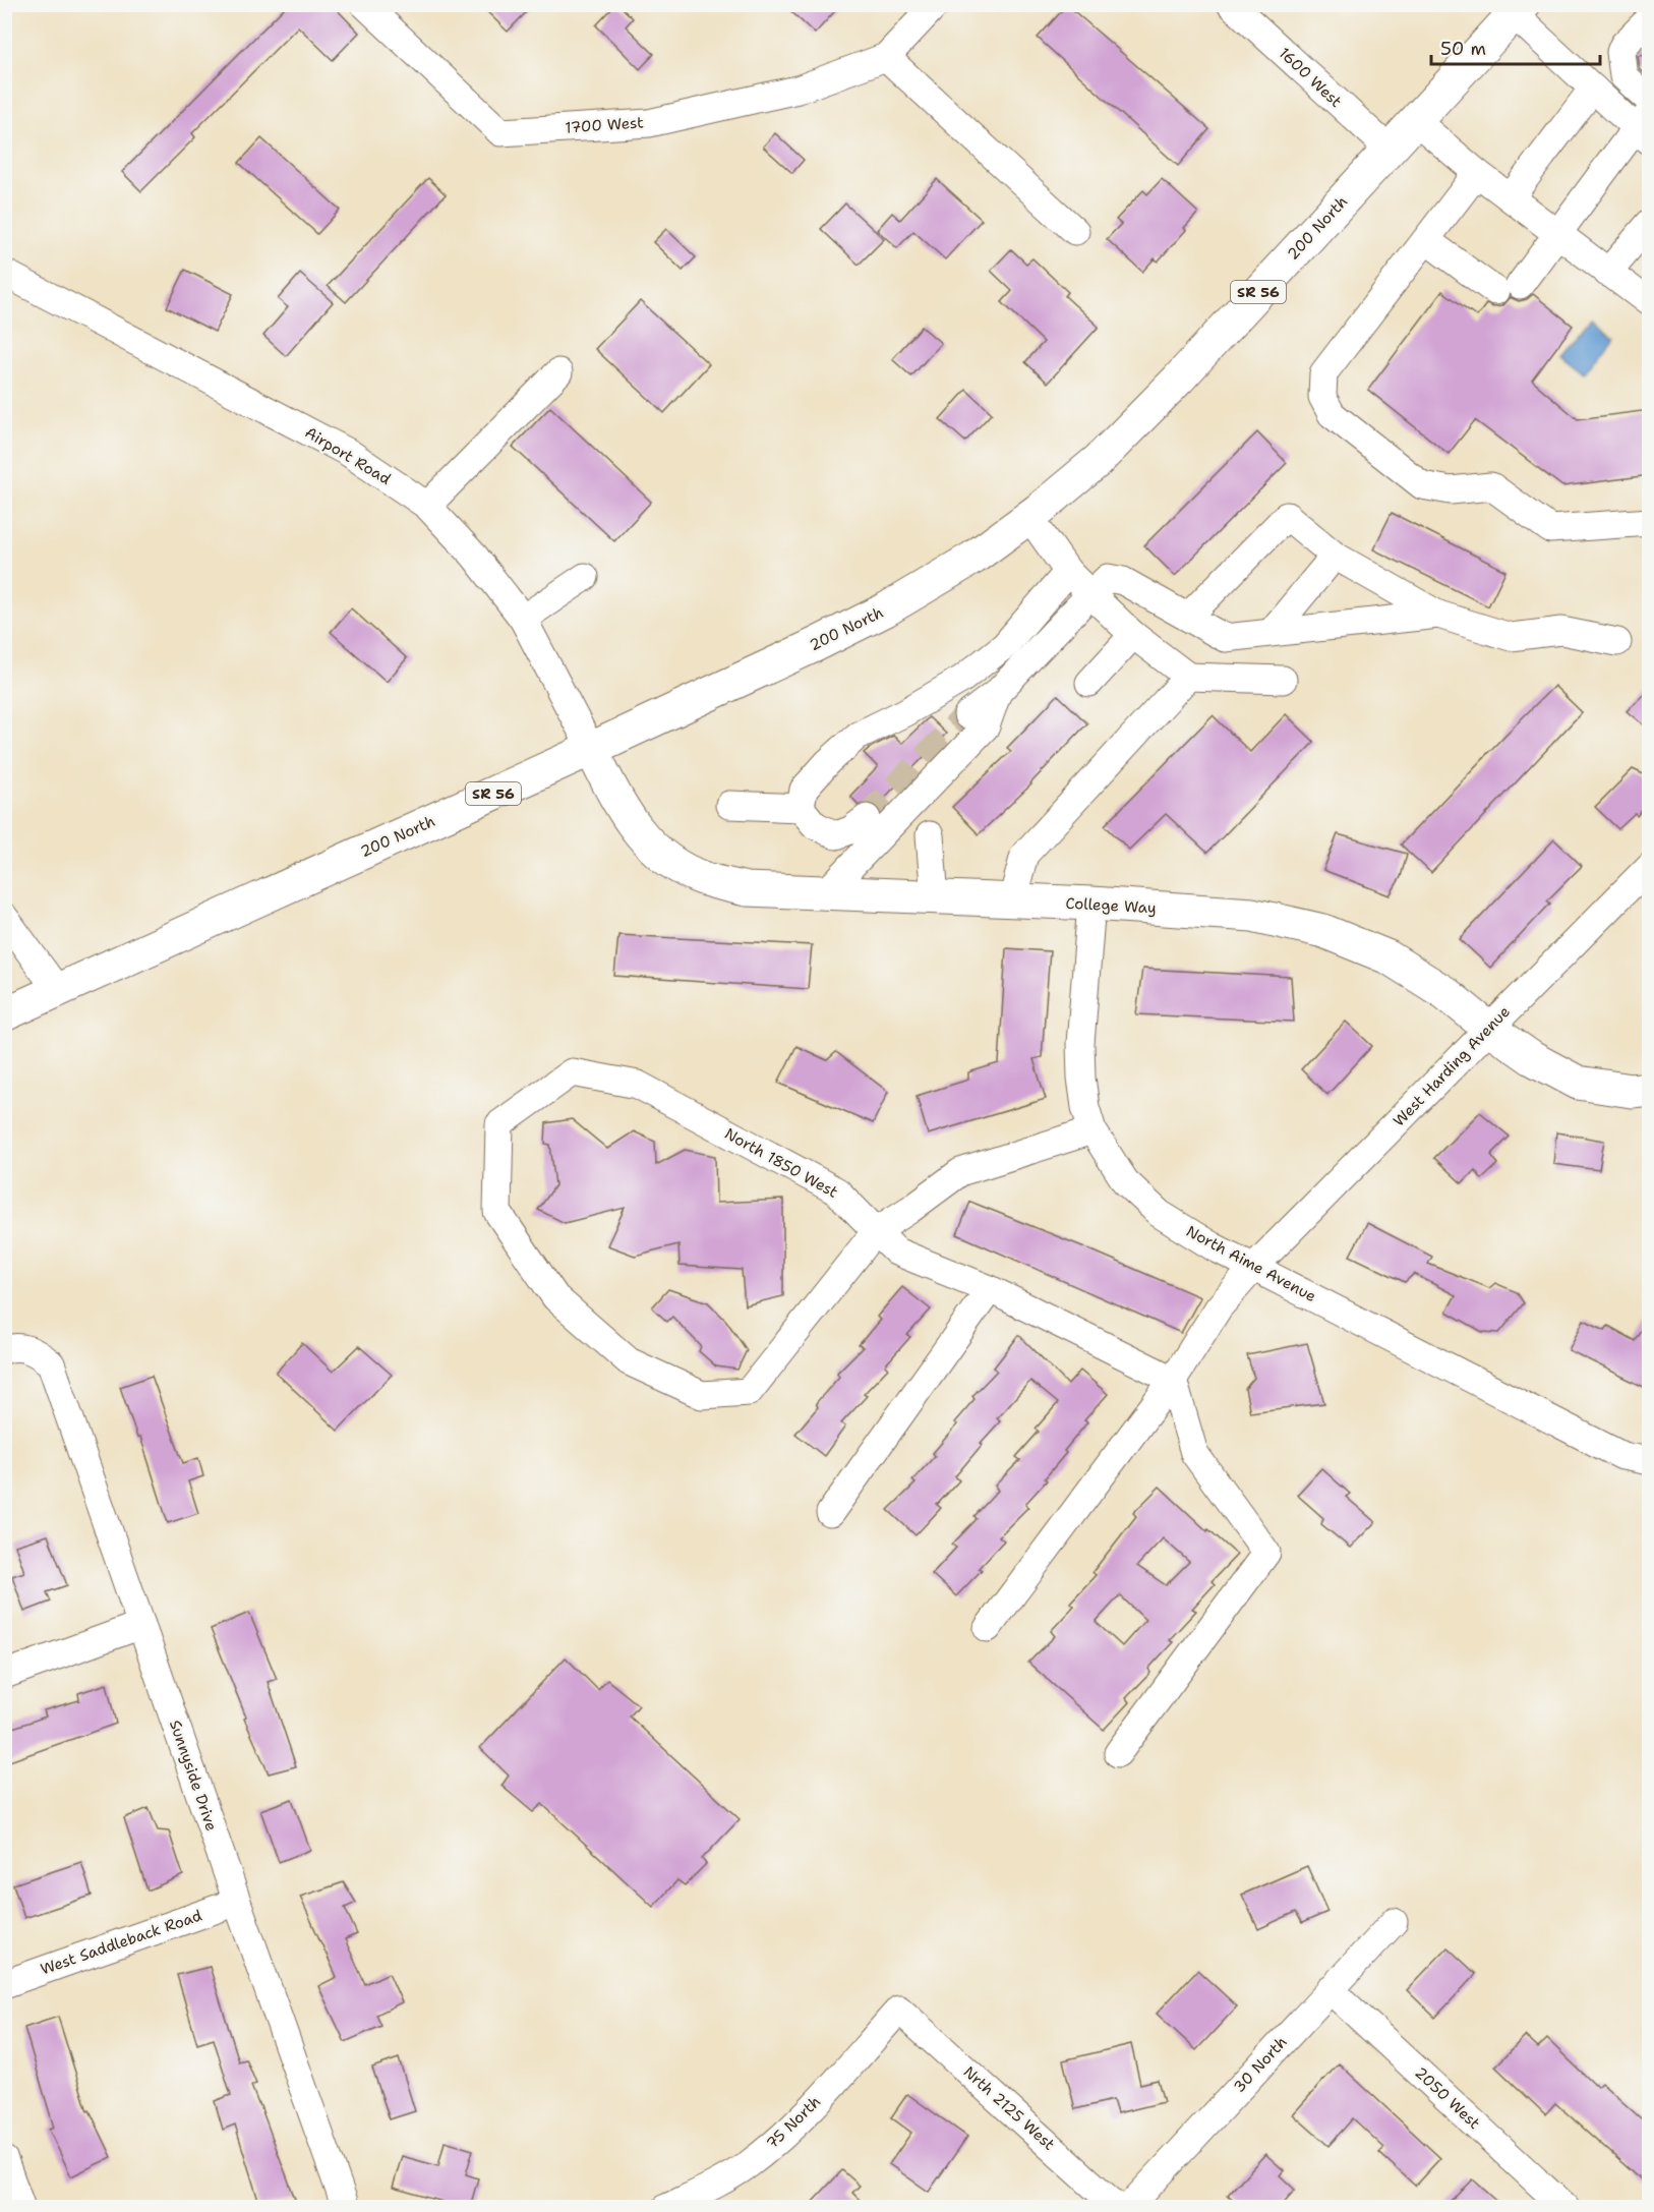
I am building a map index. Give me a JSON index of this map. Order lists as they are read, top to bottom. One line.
{"streets":{"main road":["200 North","SR 56","College Way"],"street":["1600 West","1700 West","Airport Road","West Harding Avenue","North 1850 West","North Aime Avenue","Sunnyside Drive","West Saddleback Road","30 North","2050 West","Nrth 2125 West","75 North"]},"crossings":[["1600 West","200 North"],["200 North","Airport Road"],["200 North","College Way"],["Airport Road","College Way"],["College Way","West Harding Avenue"],["College Way","North Aime Avenue"],["West Harding Avenue","North 1850 West"],["West Harding Avenue","North Aime Avenue"],["Sunnyside Drive","West Saddleback Road"],["30 North","2050 West"],["Nrth 2125 West","75 North"]],"scale_bar":"50 m"}
